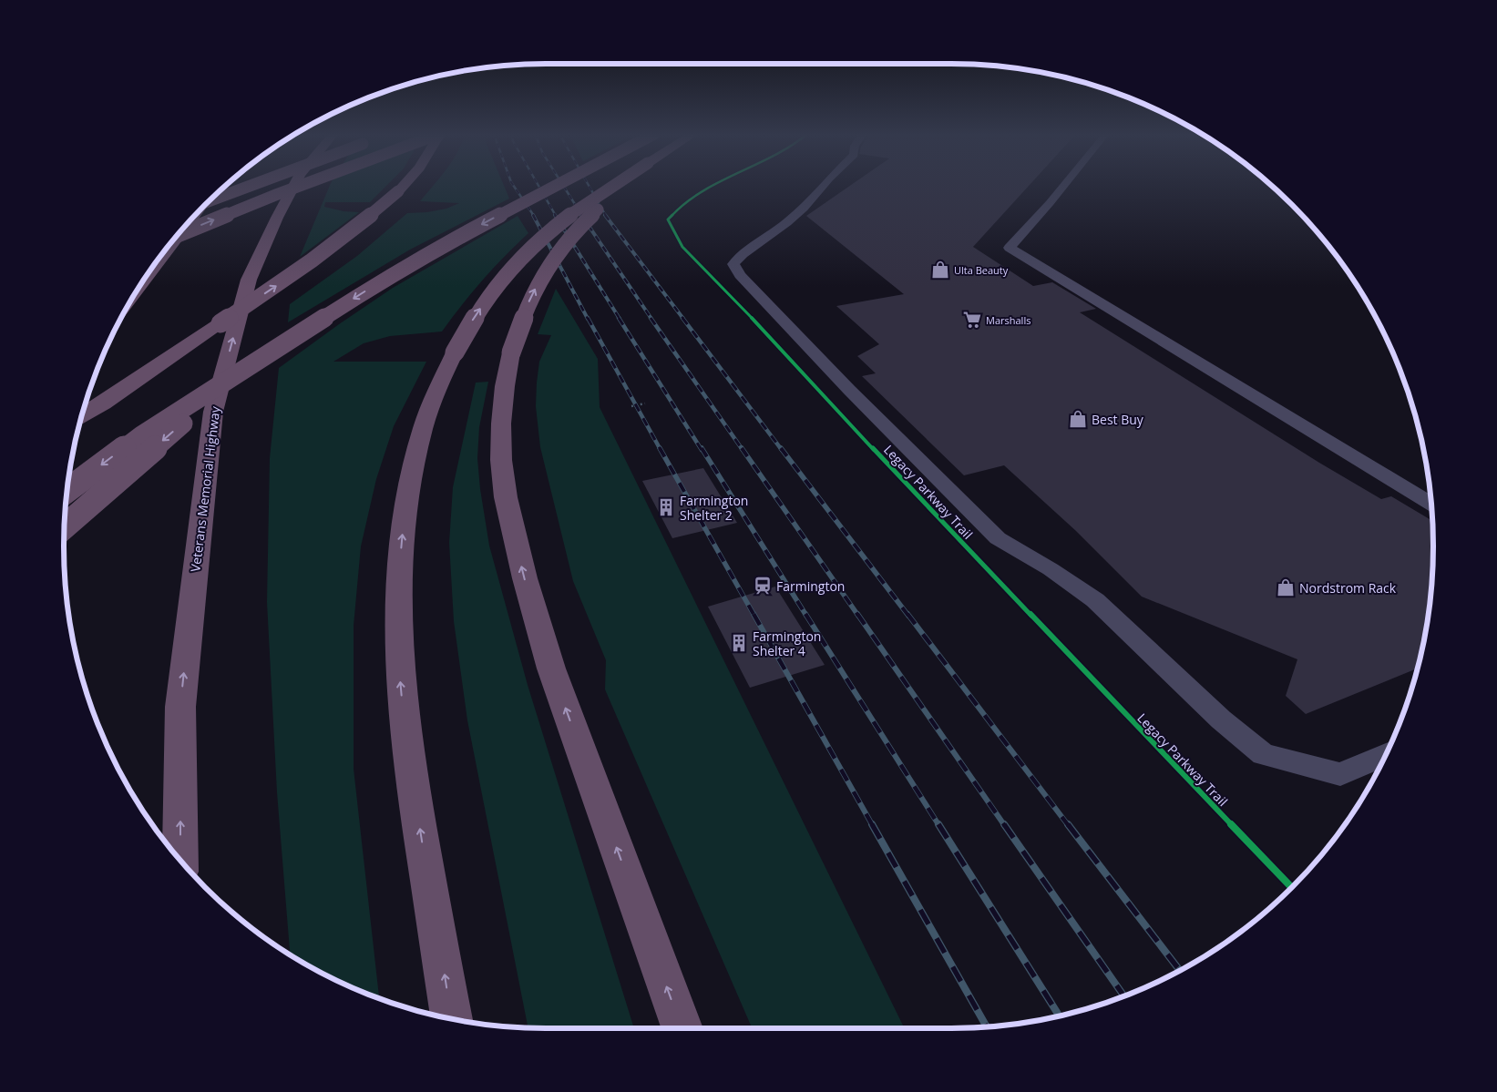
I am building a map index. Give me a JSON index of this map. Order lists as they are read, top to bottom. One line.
{"streets":{"highway":["Veterans Memorial Highway"],"cycle path":["Legacy Parkway Trail"]},"places":{"shop":["Ulta Beauty","Best Buy","Nordstrom Rack"],"supermarket":["Marshalls"],"building":["Farmington Shelter 2","Farmington Shelter 4"],"station":["Farmington"]}}
